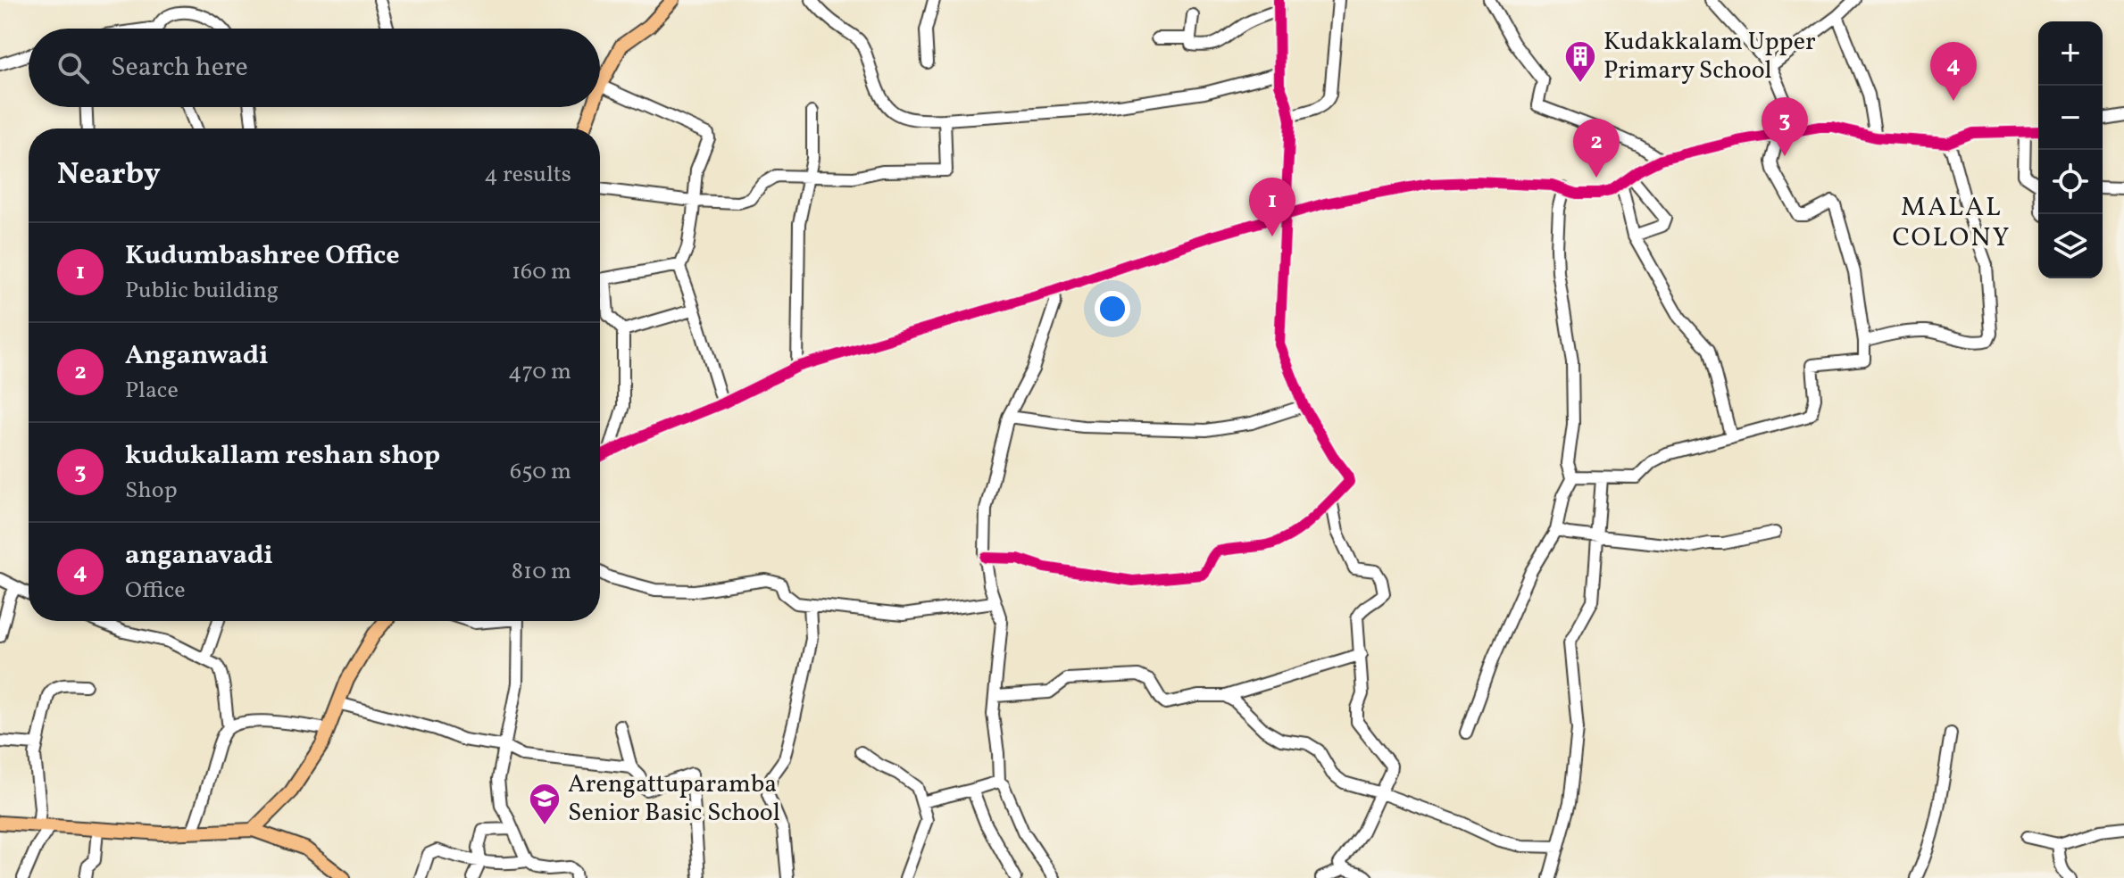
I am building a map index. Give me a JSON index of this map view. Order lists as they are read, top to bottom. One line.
{"districts":["MALAL COLONY"],"places":{"building":["Kudakkalam Upper Primary School"],"school or university":["Arengattuparamba Senior Basic School"]},"page":{"map_buttons":["+","−"],"search":"Search here","pins":["4","3","2","1"],"heading":["Nearby","4 results"],"list":[{"mark":"1","name":"Kudumbashree Office","note":"Public building","value":"160 m"},{"mark":"2","name":"Anganwadi","note":"Place","value":"470 m"},{"mark":"3","name":"kudukallam reshan shop","note":"Shop","value":"650 m"},{"mark":"4","name":"anganavadi","note":"Office","value":"810 m"}]}}
